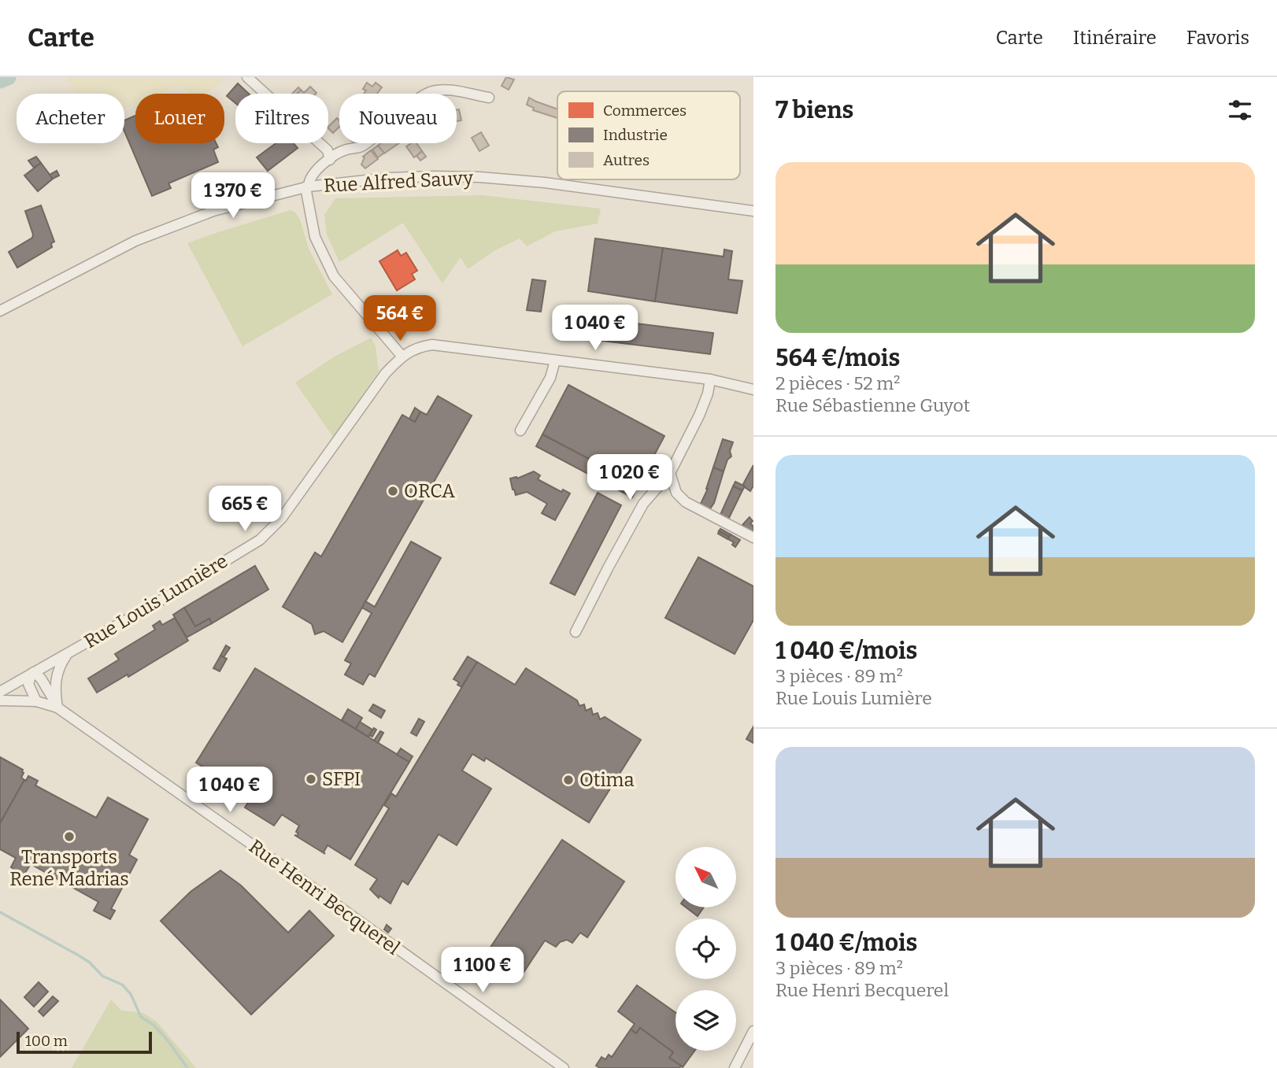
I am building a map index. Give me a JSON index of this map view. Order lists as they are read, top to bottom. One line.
{"streets":{"street":["Rue Alfred Sauvy","Rue Louis Lumière","Rue Henri Becquerel"]},"crossings":[["Rue Louis Lumière","Rue Henri Becquerel"]],"places":["ORCA","SFPI","Otima","Transports René Madrias"],"legend":["Commerces","Industrie","Autres"],"scale_bar":"100 m","north":"top left","page":{"header":"Carte","nav":["Carte","Itinéraire","Favoris"],"heading":"7 biens","chip":["Acheter","Louer","Filtres","Nouveau"],"list":[{"name":"564 €/mois","note":"2 pièces · 52 m² · Rue Sébastienne Guyot"},{"name":"1 040 €/mois","note":"3 pièces · 89 m² · Rue Louis Lumière"},{"name":"1 040 €/mois","note":"3 pièces · 89 m² · Rue Henri Becquerel"}],"price":["1 370 €","564 €","1 040 €","1 020 €","665 €","1 040 €","1 100 €"],"scale":"100 m"}}
